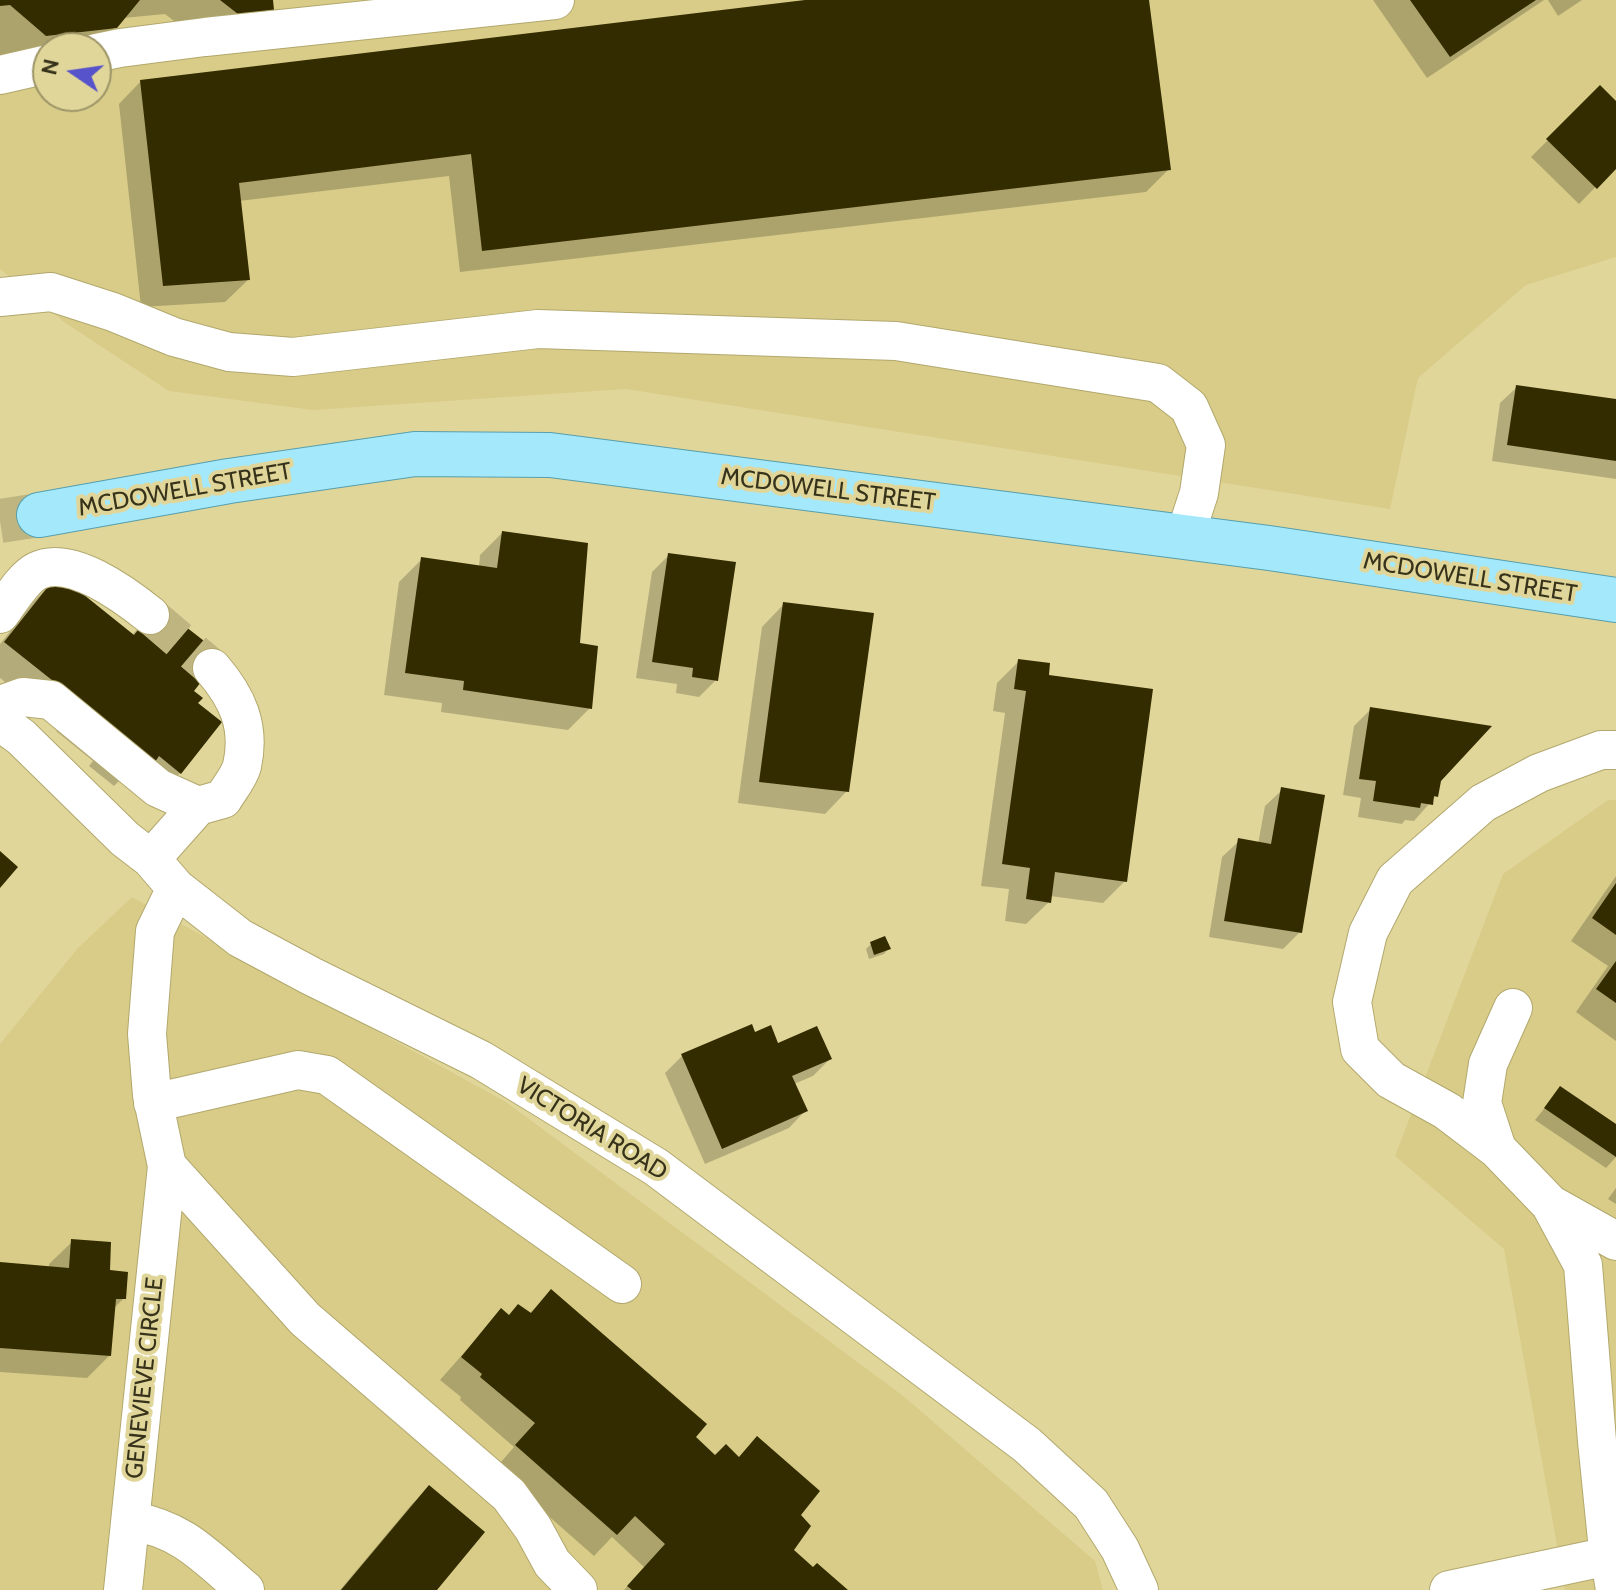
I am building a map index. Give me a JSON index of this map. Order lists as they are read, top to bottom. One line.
{"streets":{"main road":["MCDOWELL STREET"],"street":["VICTORIA ROAD","GENEVIEVE CIRCLE"]},"north":"left"}
